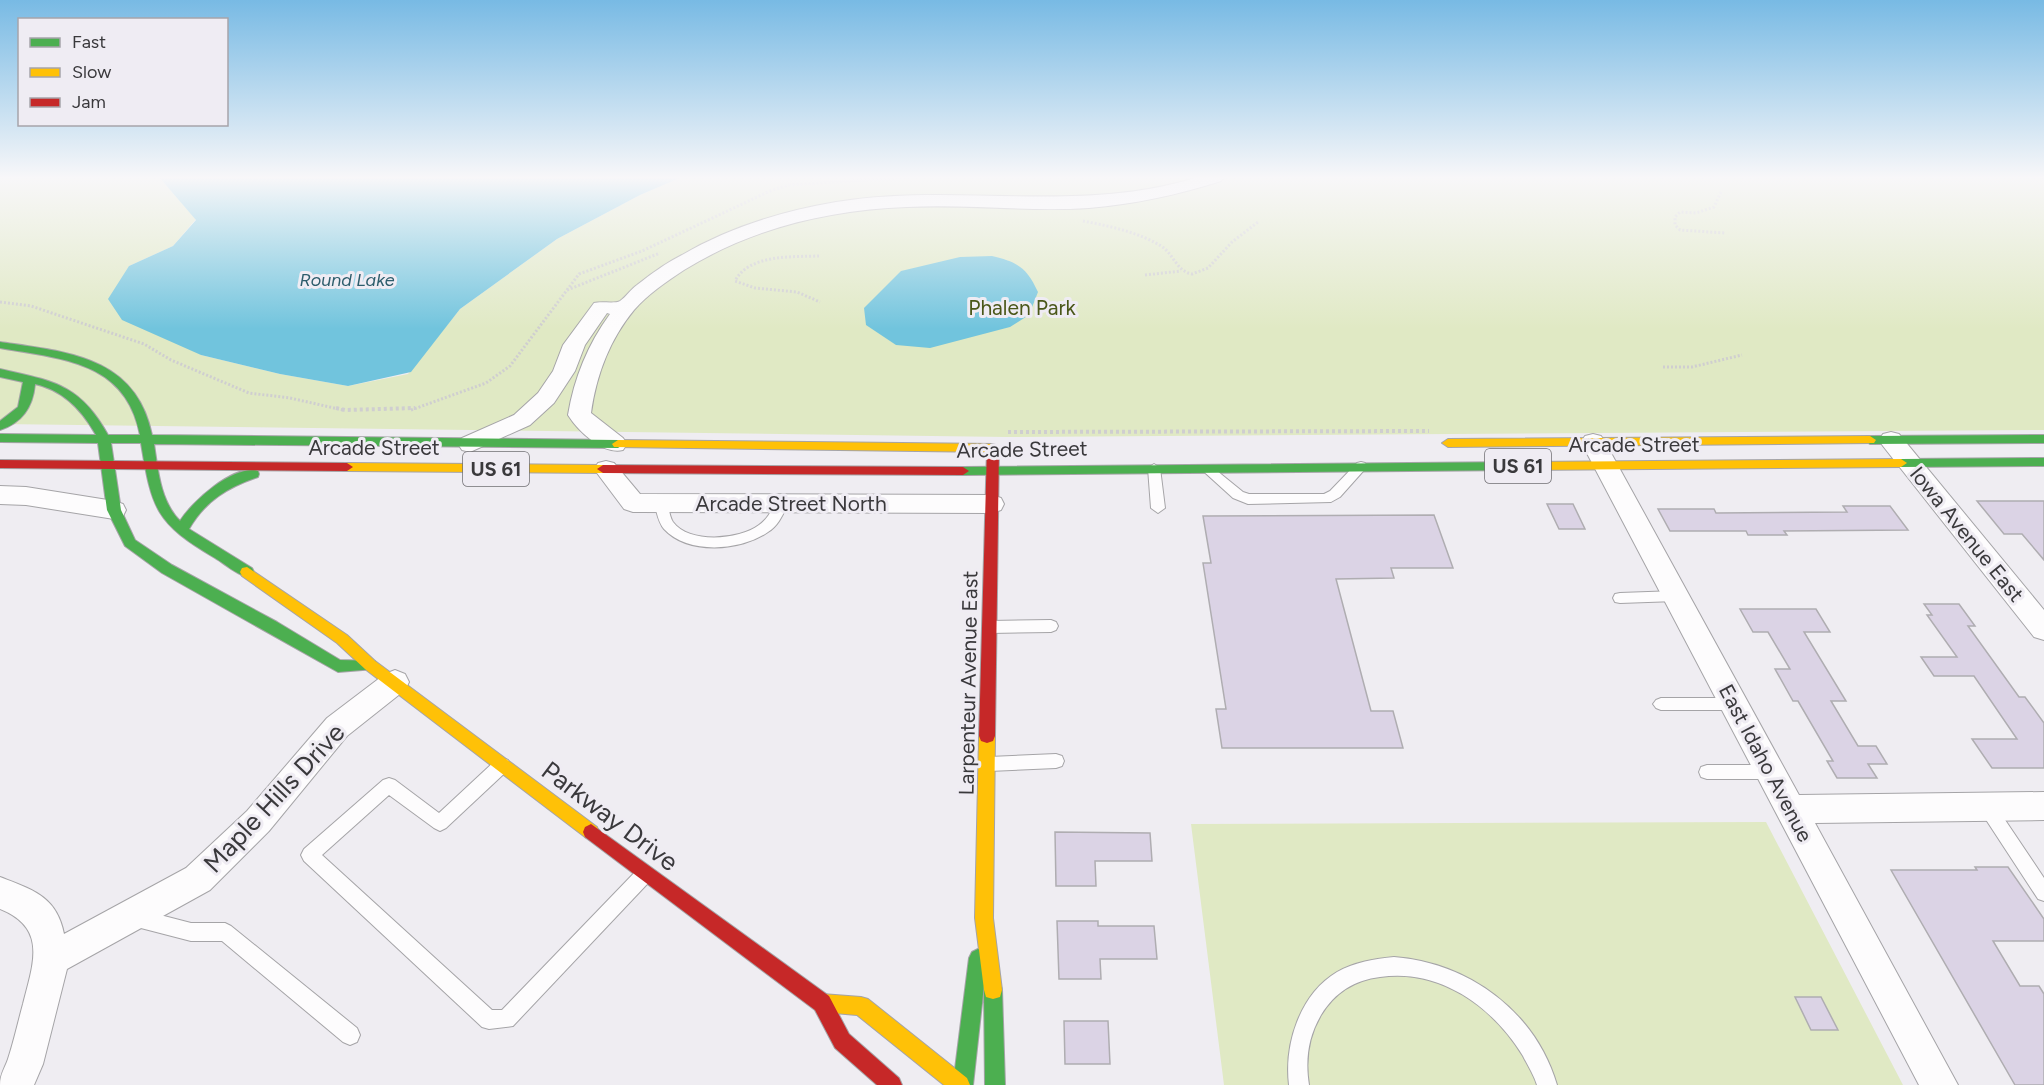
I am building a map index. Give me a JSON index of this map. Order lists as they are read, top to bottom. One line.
{"streets":{"main road":["Arcade Street","US 61","Larpenteur Avenue East","Parkway Drive"],"street":["Arcade Street North","Iowa Avenue East","East Idaho Avenue","Maple Hills Drive"]},"crossings":[["Arcade Street","Arcade Street North"],["Arcade Street","Iowa Avenue East"],["Arcade Street","Larpenteur Avenue East"],["Arcade Street","East Idaho Avenue"],["Arcade Street","Parkway Drive"],["Arcade Street North","Larpenteur Avenue East"],["Maple Hills Drive","Parkway Drive"]],"water":["Round Lake"],"parks":["Phalen Park"],"legend":["Fast","Slow","Jam"]}
